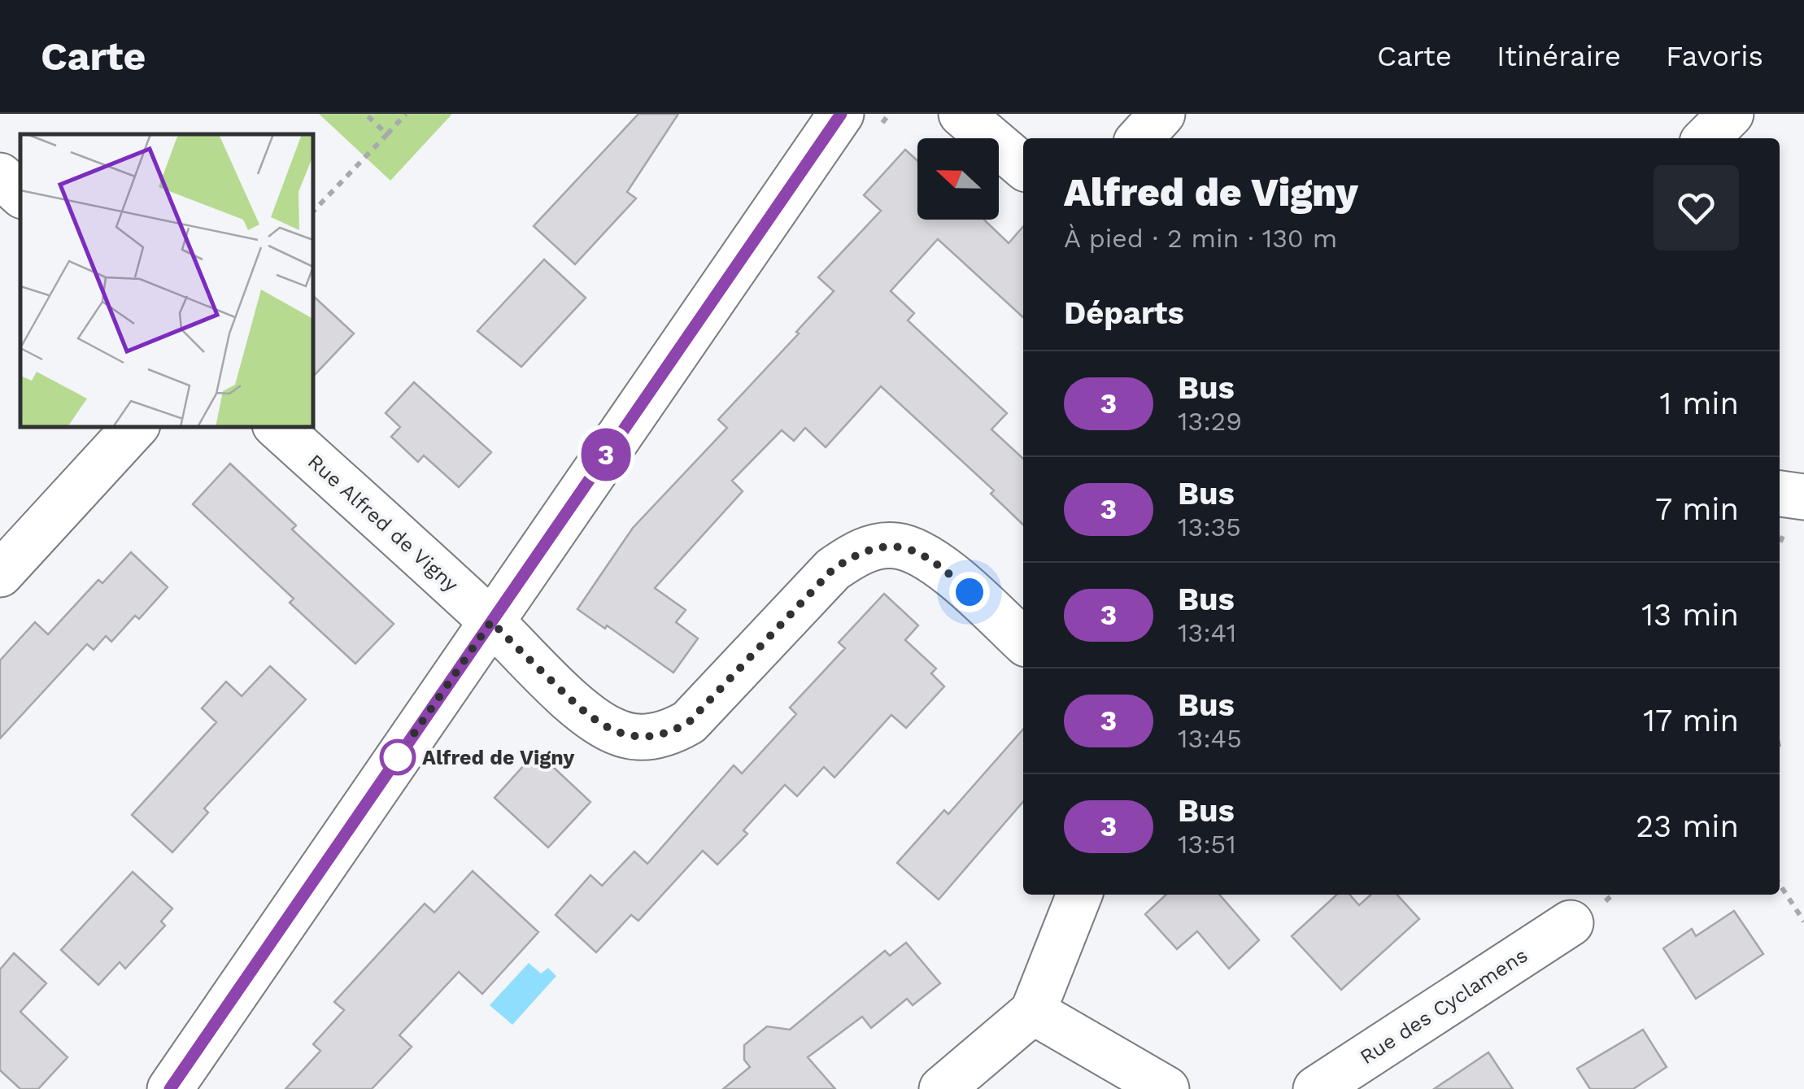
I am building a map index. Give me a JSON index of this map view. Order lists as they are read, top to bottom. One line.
{"streets":{"street":["Rue Alfred de Vigny","Rue des Cyclamens"]},"places":["Alfred de Vigny"],"lines":["bus line 3"],"north":"left","page":{"header":"Carte","nav":["Carte","Itinéraire","Favoris"],"on_map":"3","heading":[["Alfred de Vigny","À pied · 2 min · 130 m"],"Départs"],"list":[{"mark":"3","name":"Bus","note":"13:29","value":"1 min"},{"mark":"3","name":"Bus","note":"13:35","value":"7 min"},{"mark":"3","name":"Bus","note":"13:41","value":"13 min"},{"mark":"3","name":"Bus","note":"13:45","value":"17 min"},{"mark":"3","name":"Bus","note":"13:51","value":"23 min"}]}}
